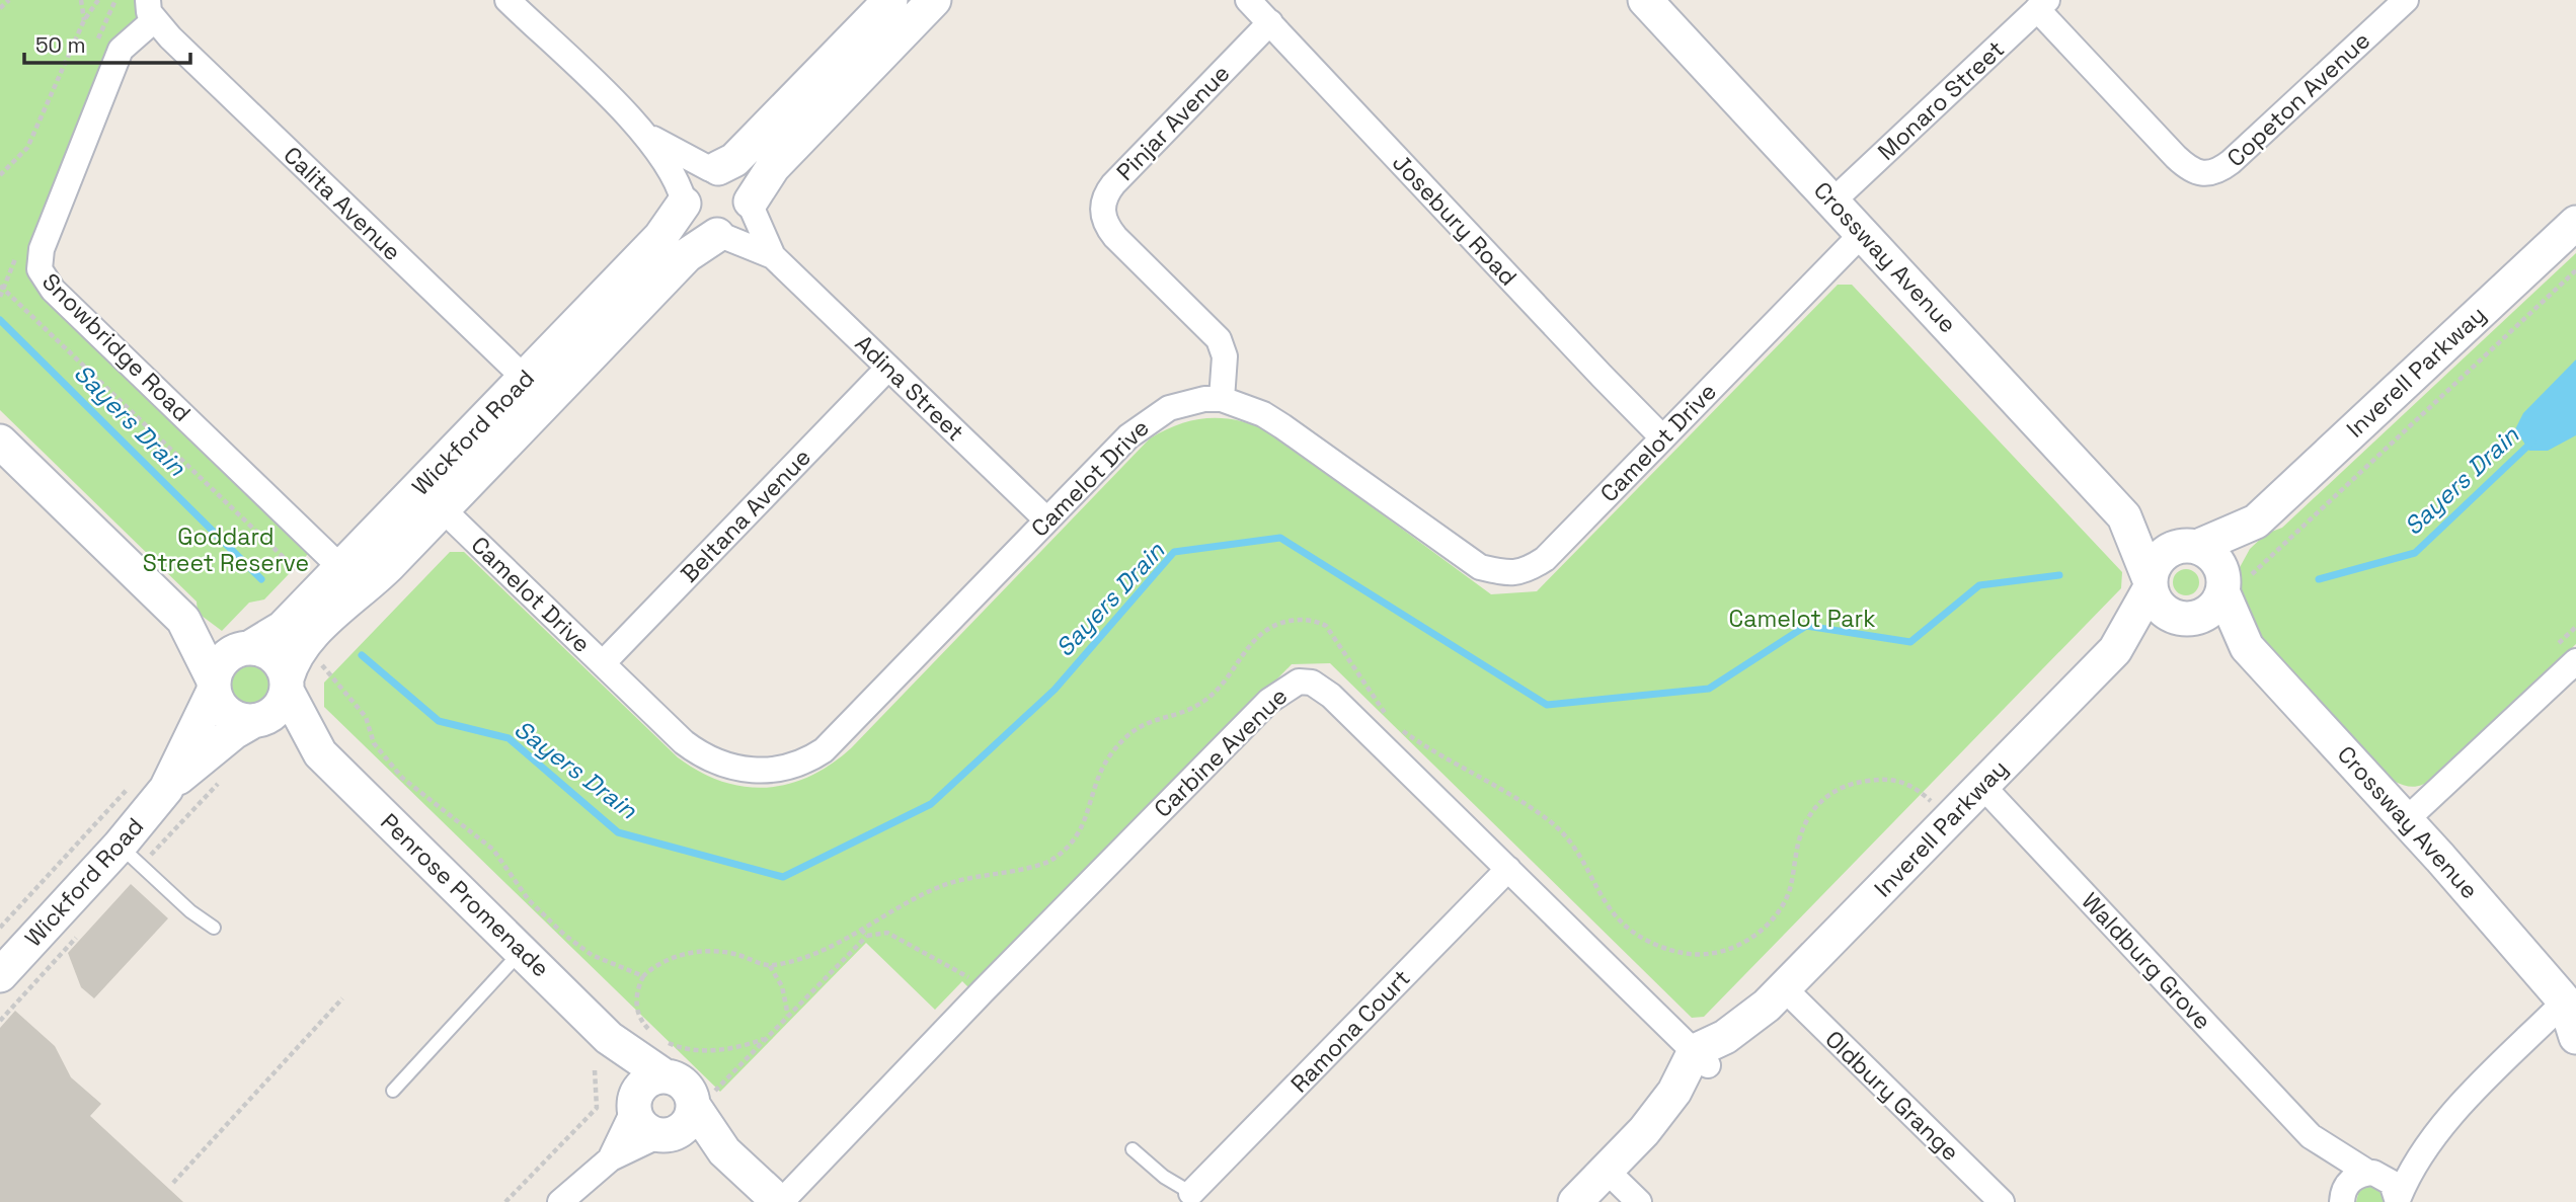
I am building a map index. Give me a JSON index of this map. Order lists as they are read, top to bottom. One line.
{"streets":{"street":["Copeton Avenue","Monaro Street","Pinjar Avenue","Calita Avenue","Josebury Road","Crossway Avenue","Snowbridge Road","Inverell Parkway","Adina Street","Wickford Road","Camelot Drive","Beltana Avenue","Carbine Avenue","Penrose Promenade","Waldburg Grove","Ramona Court","Oldbury Grange"]},"crossings":[["Copeton Avenue","Monaro Street"],["Monaro Street","Crossway Avenue"],["Pinjar Avenue","Josebury Road"],["Pinjar Avenue","Camelot Drive"],["Calita Avenue","Snowbridge Road"],["Calita Avenue","Wickford Road"],["Josebury Road","Camelot Drive"],["Crossway Avenue","Inverell Parkway"],["Crossway Avenue","Camelot Drive"],["Snowbridge Road","Wickford Road"],["Inverell Parkway","Carbine Avenue"],["Inverell Parkway","Waldburg Grove"],["Inverell Parkway","Oldbury Grange"],["Adina Street","Wickford Road"],["Adina Street","Camelot Drive"],["Adina Street","Beltana Avenue"],["Wickford Road","Camelot Drive"],["Wickford Road","Penrose Promenade"],["Camelot Drive","Beltana Avenue"],["Carbine Avenue","Ramona Court"]],"water":["Sayers Drain"],"parks":["Goddard Street Reserve","Camelot Park"],"scale_bar":"50 m"}
